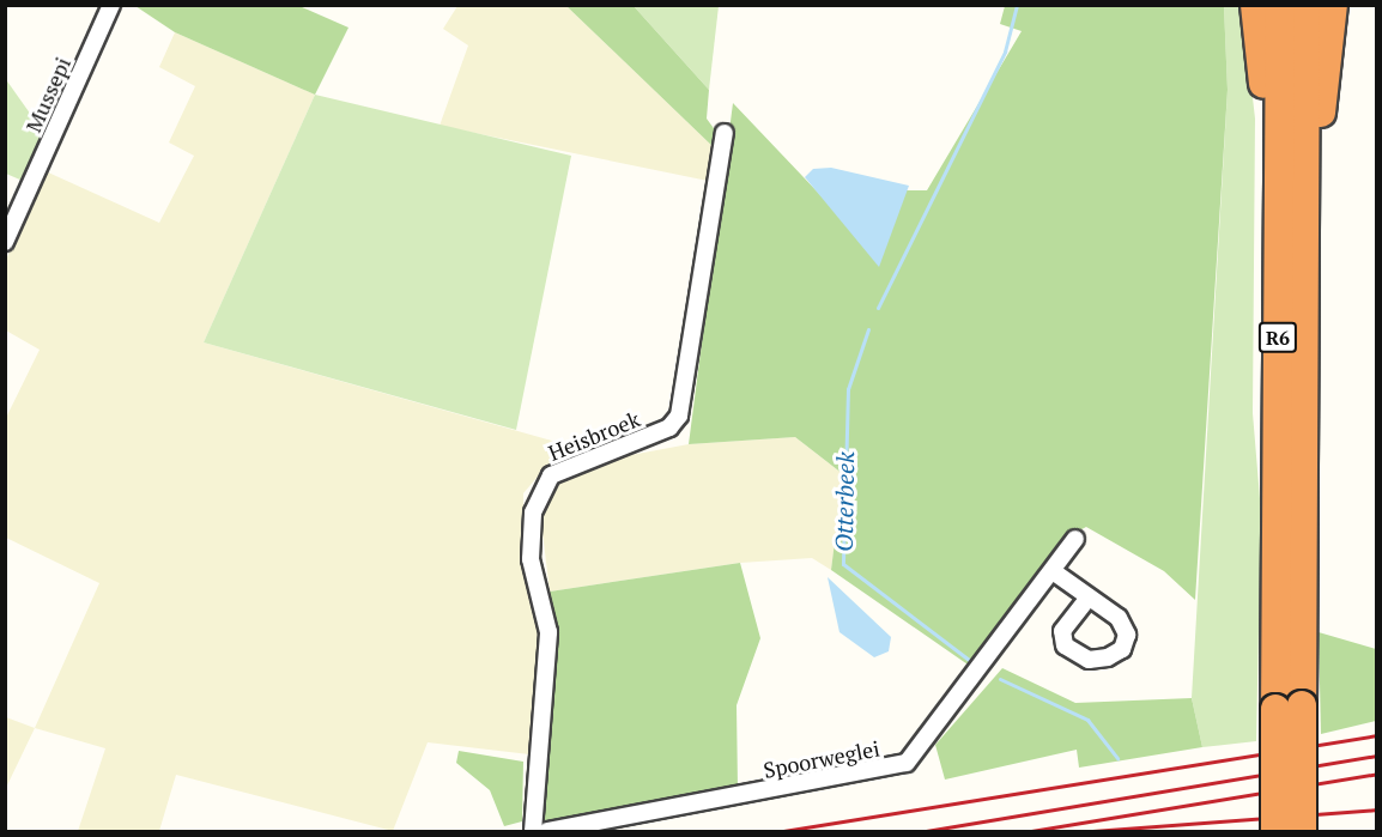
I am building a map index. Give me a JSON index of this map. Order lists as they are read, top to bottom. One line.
{"streets":{"highway":["R6"],"street":["Mussepi","Heisbroek","Spoorweglei"]},"water":["Otterbeek"]}
